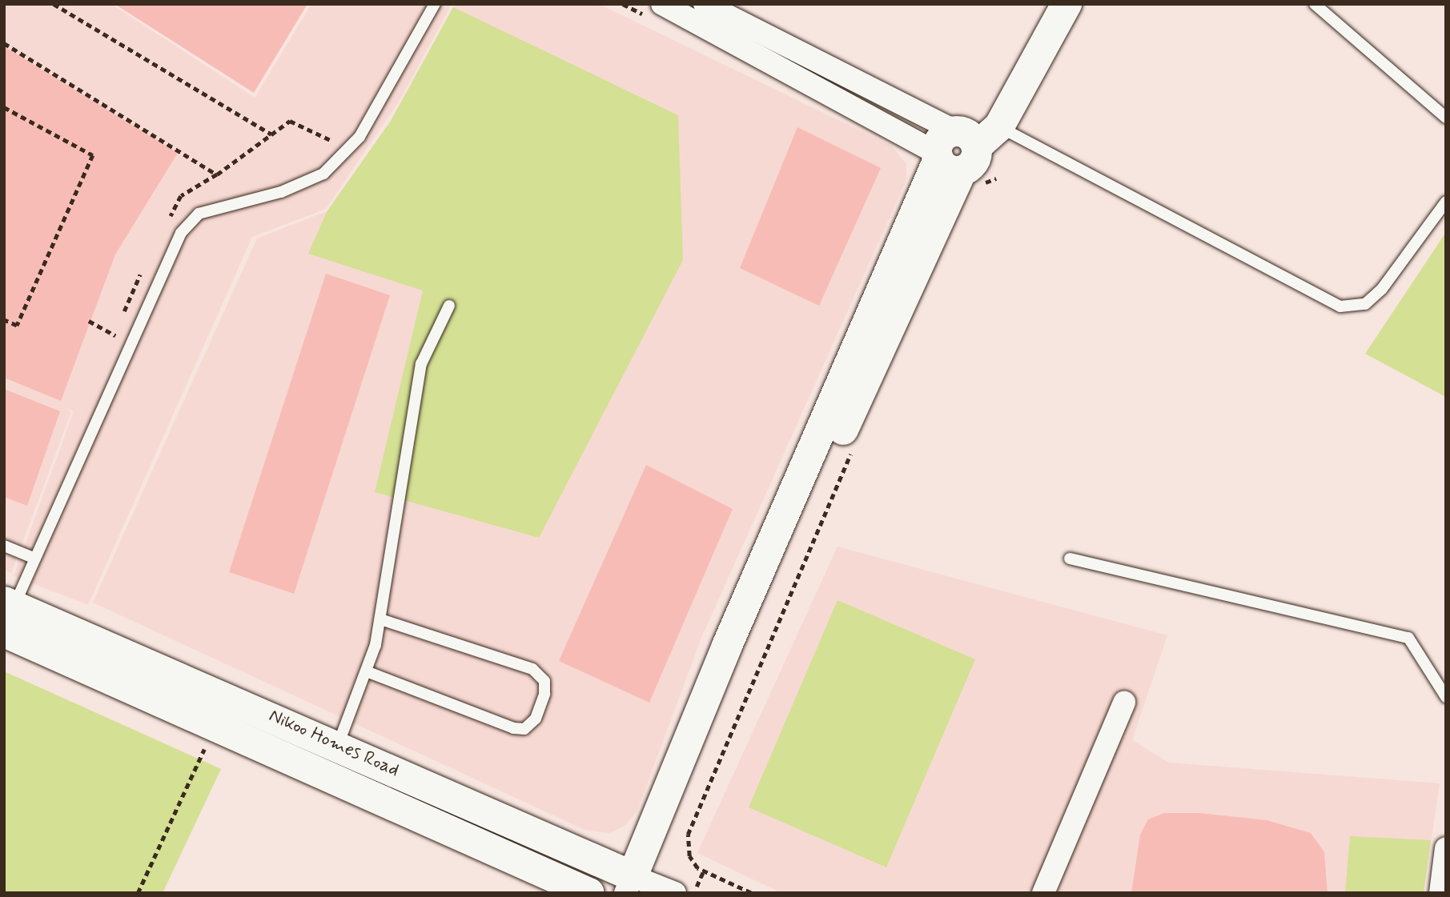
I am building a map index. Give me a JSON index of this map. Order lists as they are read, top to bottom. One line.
{"streets":{"street":["Nikoo Homes Road"]}}
